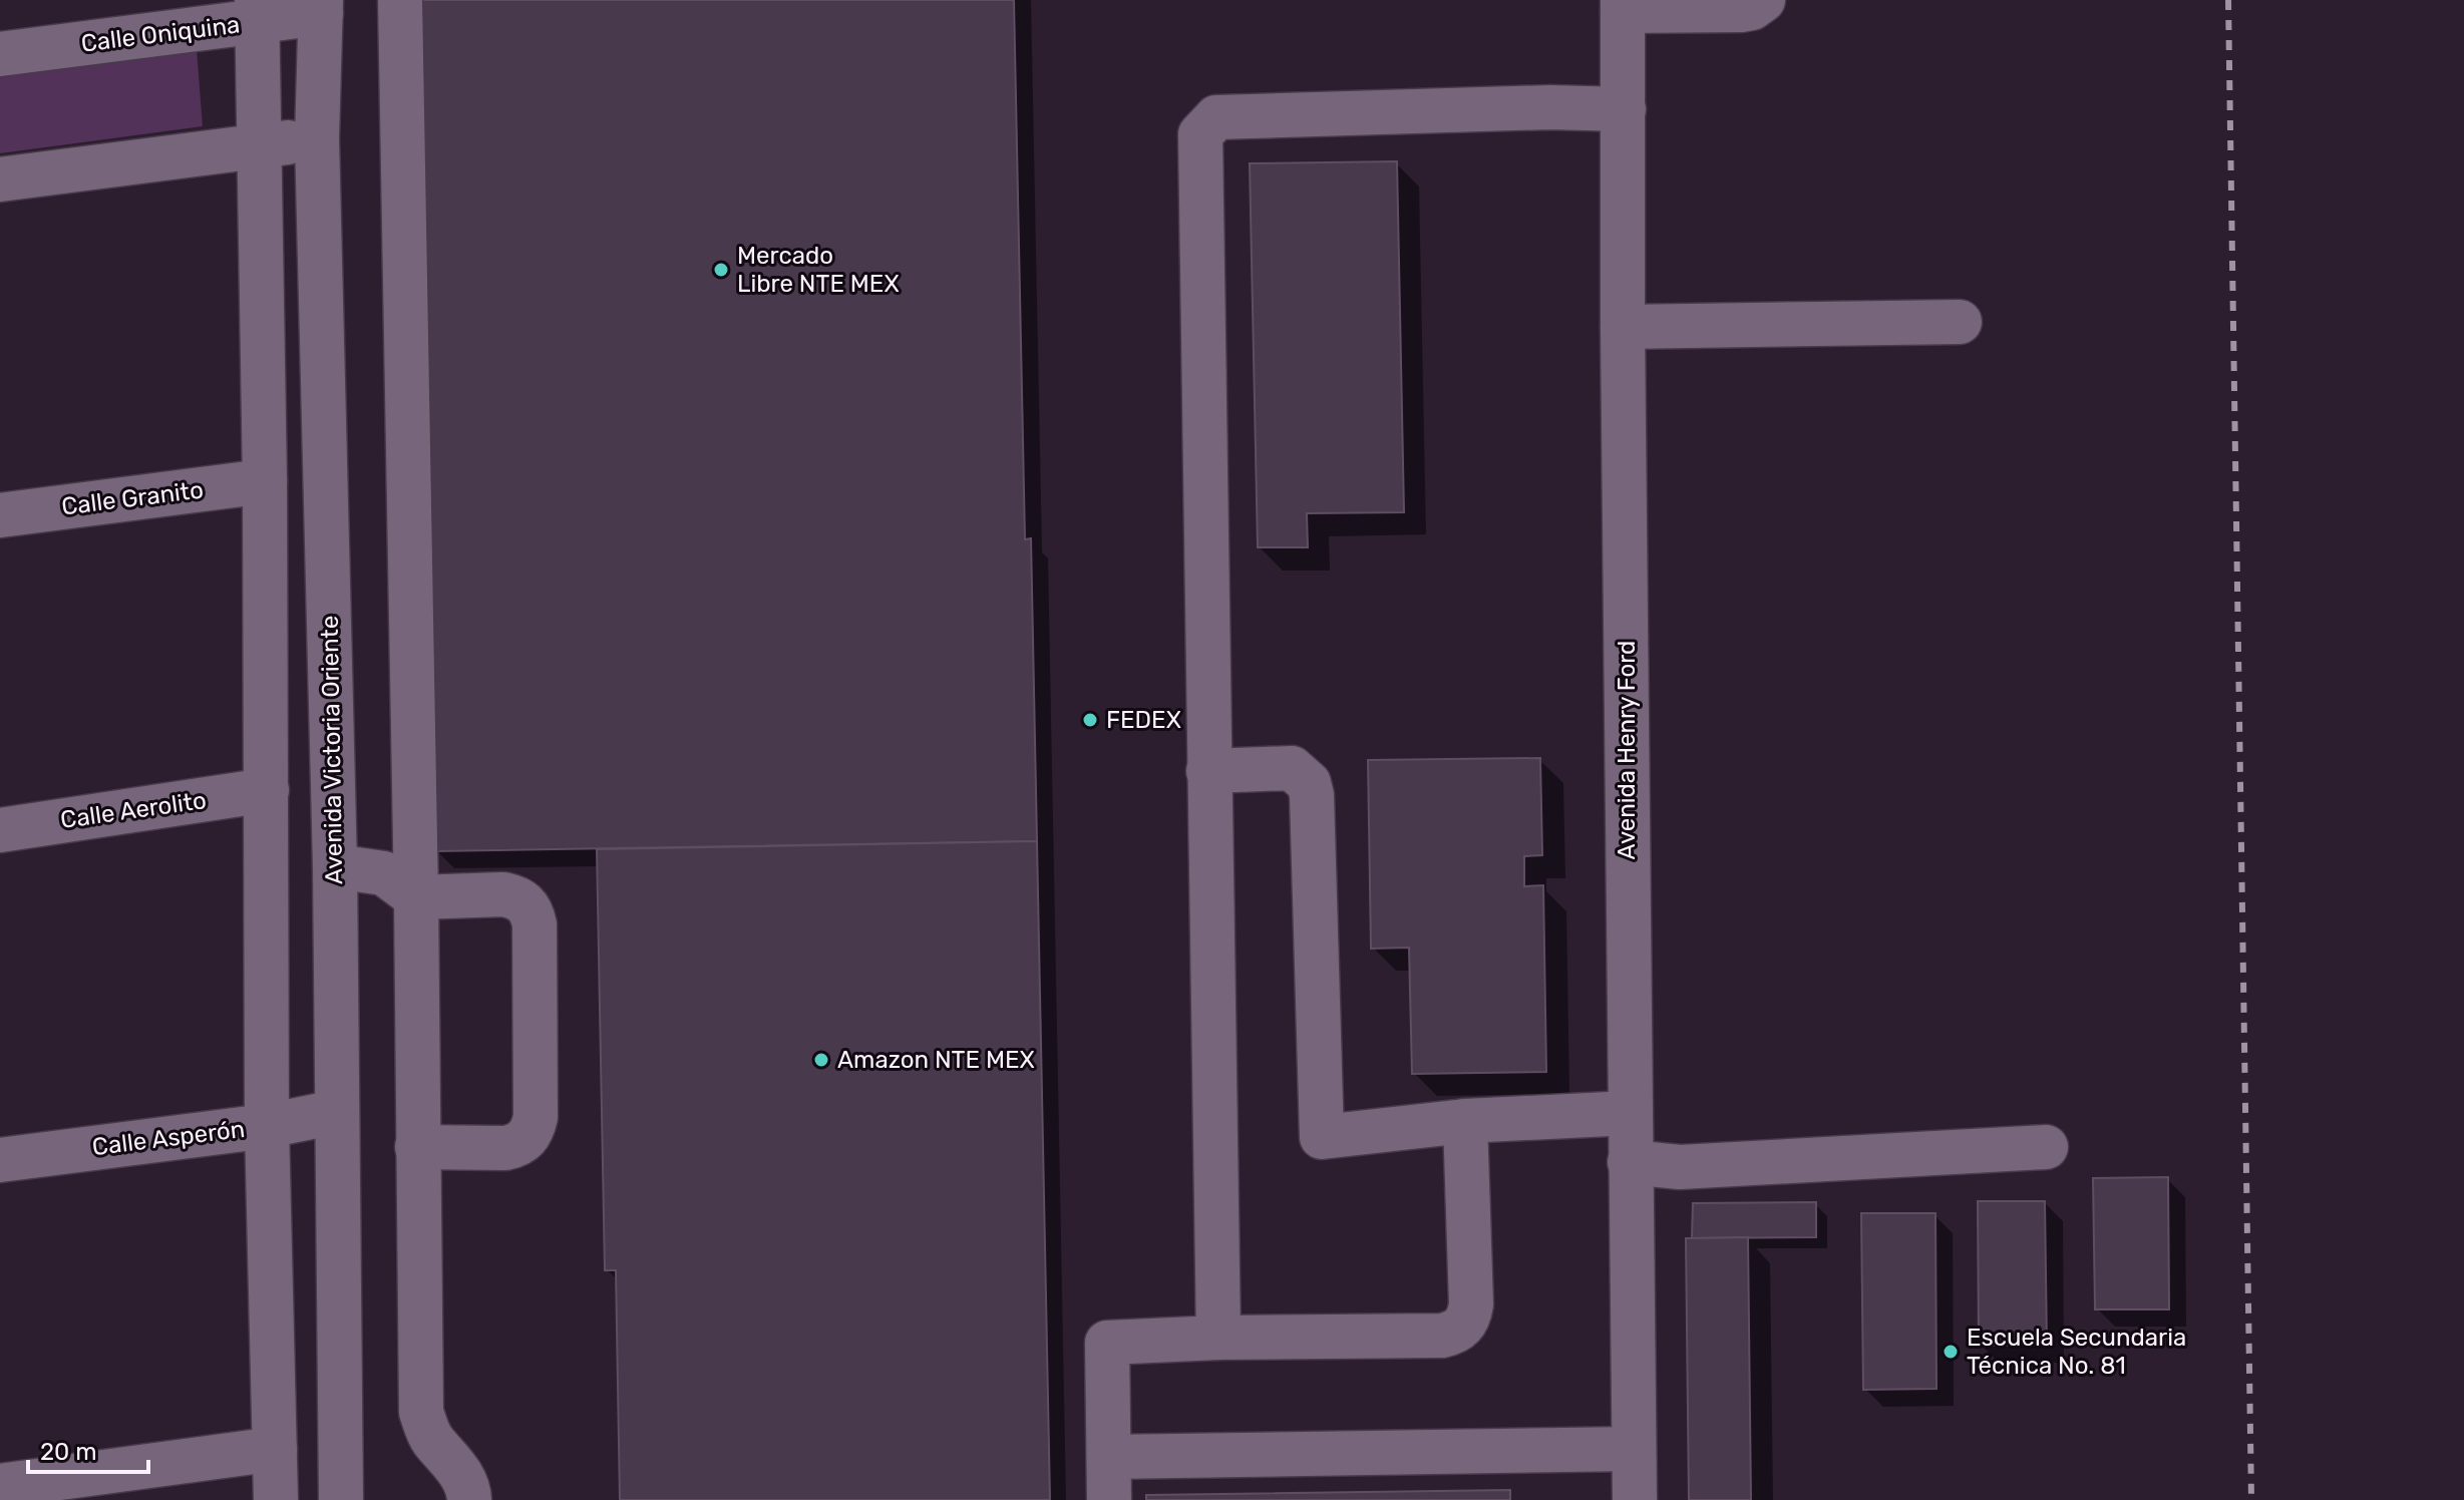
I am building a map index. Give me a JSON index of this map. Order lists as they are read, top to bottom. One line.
{"streets":{"street":["Calle Oniquina","Calle Granito","Avenida Victoria Oriente","Avenida Henry Ford","Calle Aerolito","Calle Asperón"]},"crossings":[["Calle Oniquina","Avenida Victoria Oriente"],["Avenida Victoria Oriente","Calle Asperón"]],"places":["Mercado Libre NTE MEX","FEDEX","Amazon NTE MEX","Escuela Secundaria Técnica No. 81"],"scale_bar":"20 m"}
